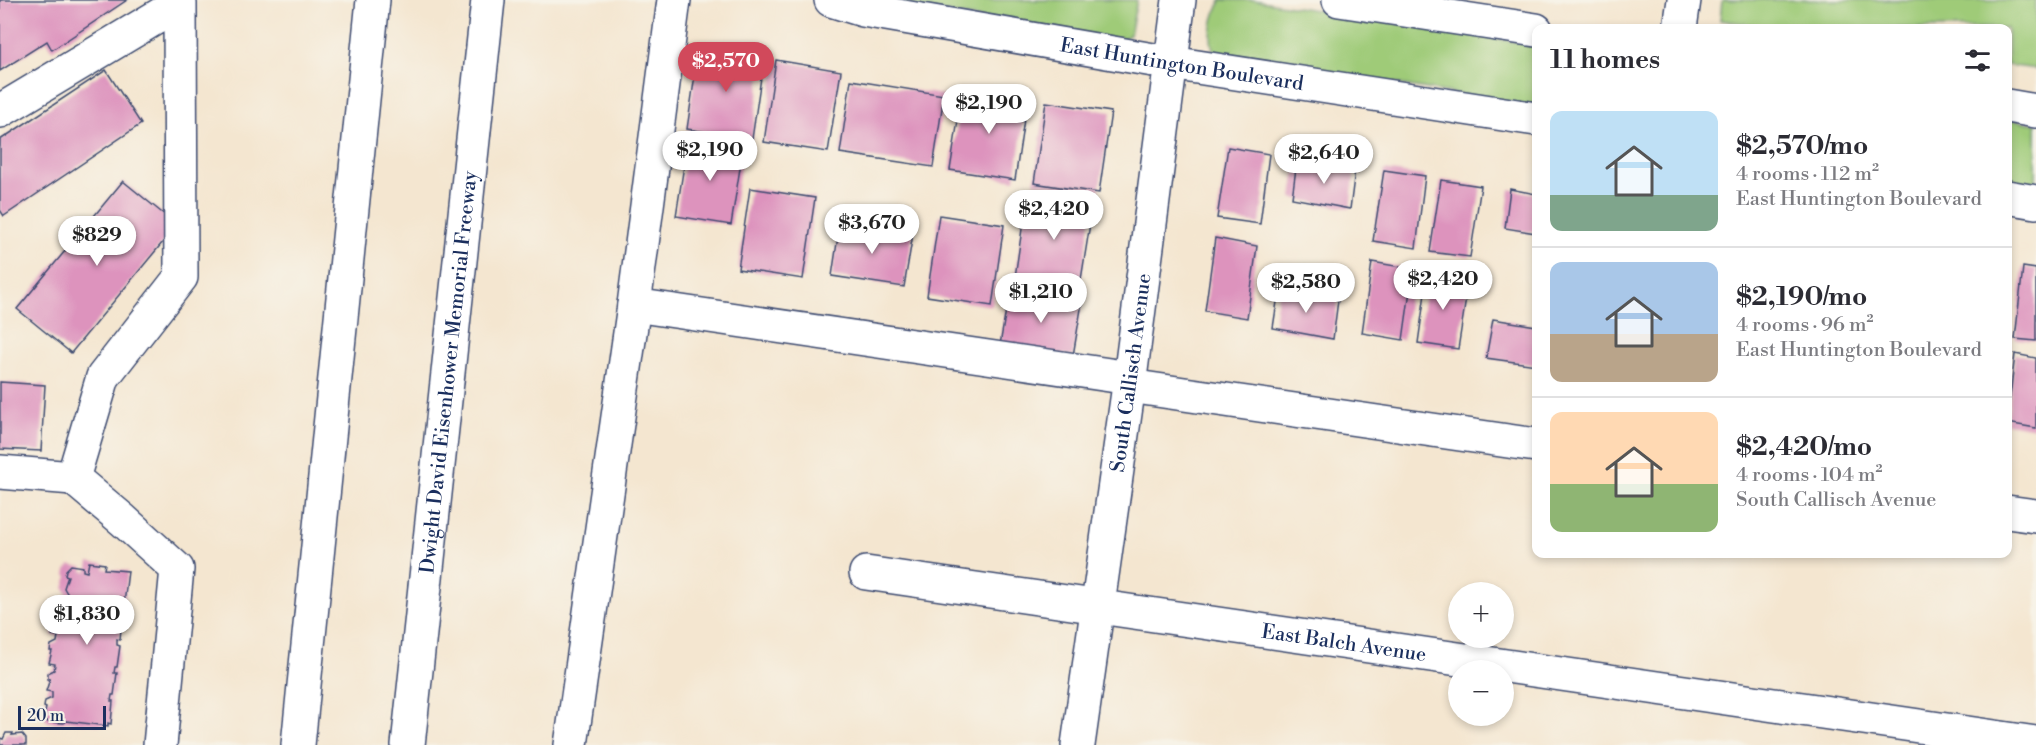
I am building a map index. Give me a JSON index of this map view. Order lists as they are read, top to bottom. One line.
{"streets":{"main road":["East Huntington Boulevard","Dwight David Eisenhower Memorial Freeway","South Callisch Avenue","East Balch Avenue"]},"crossings":[["East Huntington Boulevard","South Callisch Avenue"],["South Callisch Avenue","East Balch Avenue"]],"scale_bar":"20 m","page":{"heading":"11 homes","price":["$2,570","$2,190","$2,190","$2,640","$2,420","$3,670","$829","$2,420","$2,580","$1,210","$1,830"],"list":[{"name":"$2,570/mo","note":"4 rooms · 112 m² · East Huntington Boulevard"},{"name":"$2,190/mo","note":"4 rooms · 96 m² · East Huntington Boulevard"},{"name":"$2,420/mo","note":"4 rooms · 104 m² · South Callisch Avenue"}],"map_buttons":["+","−"],"scale":"20 m"}}
